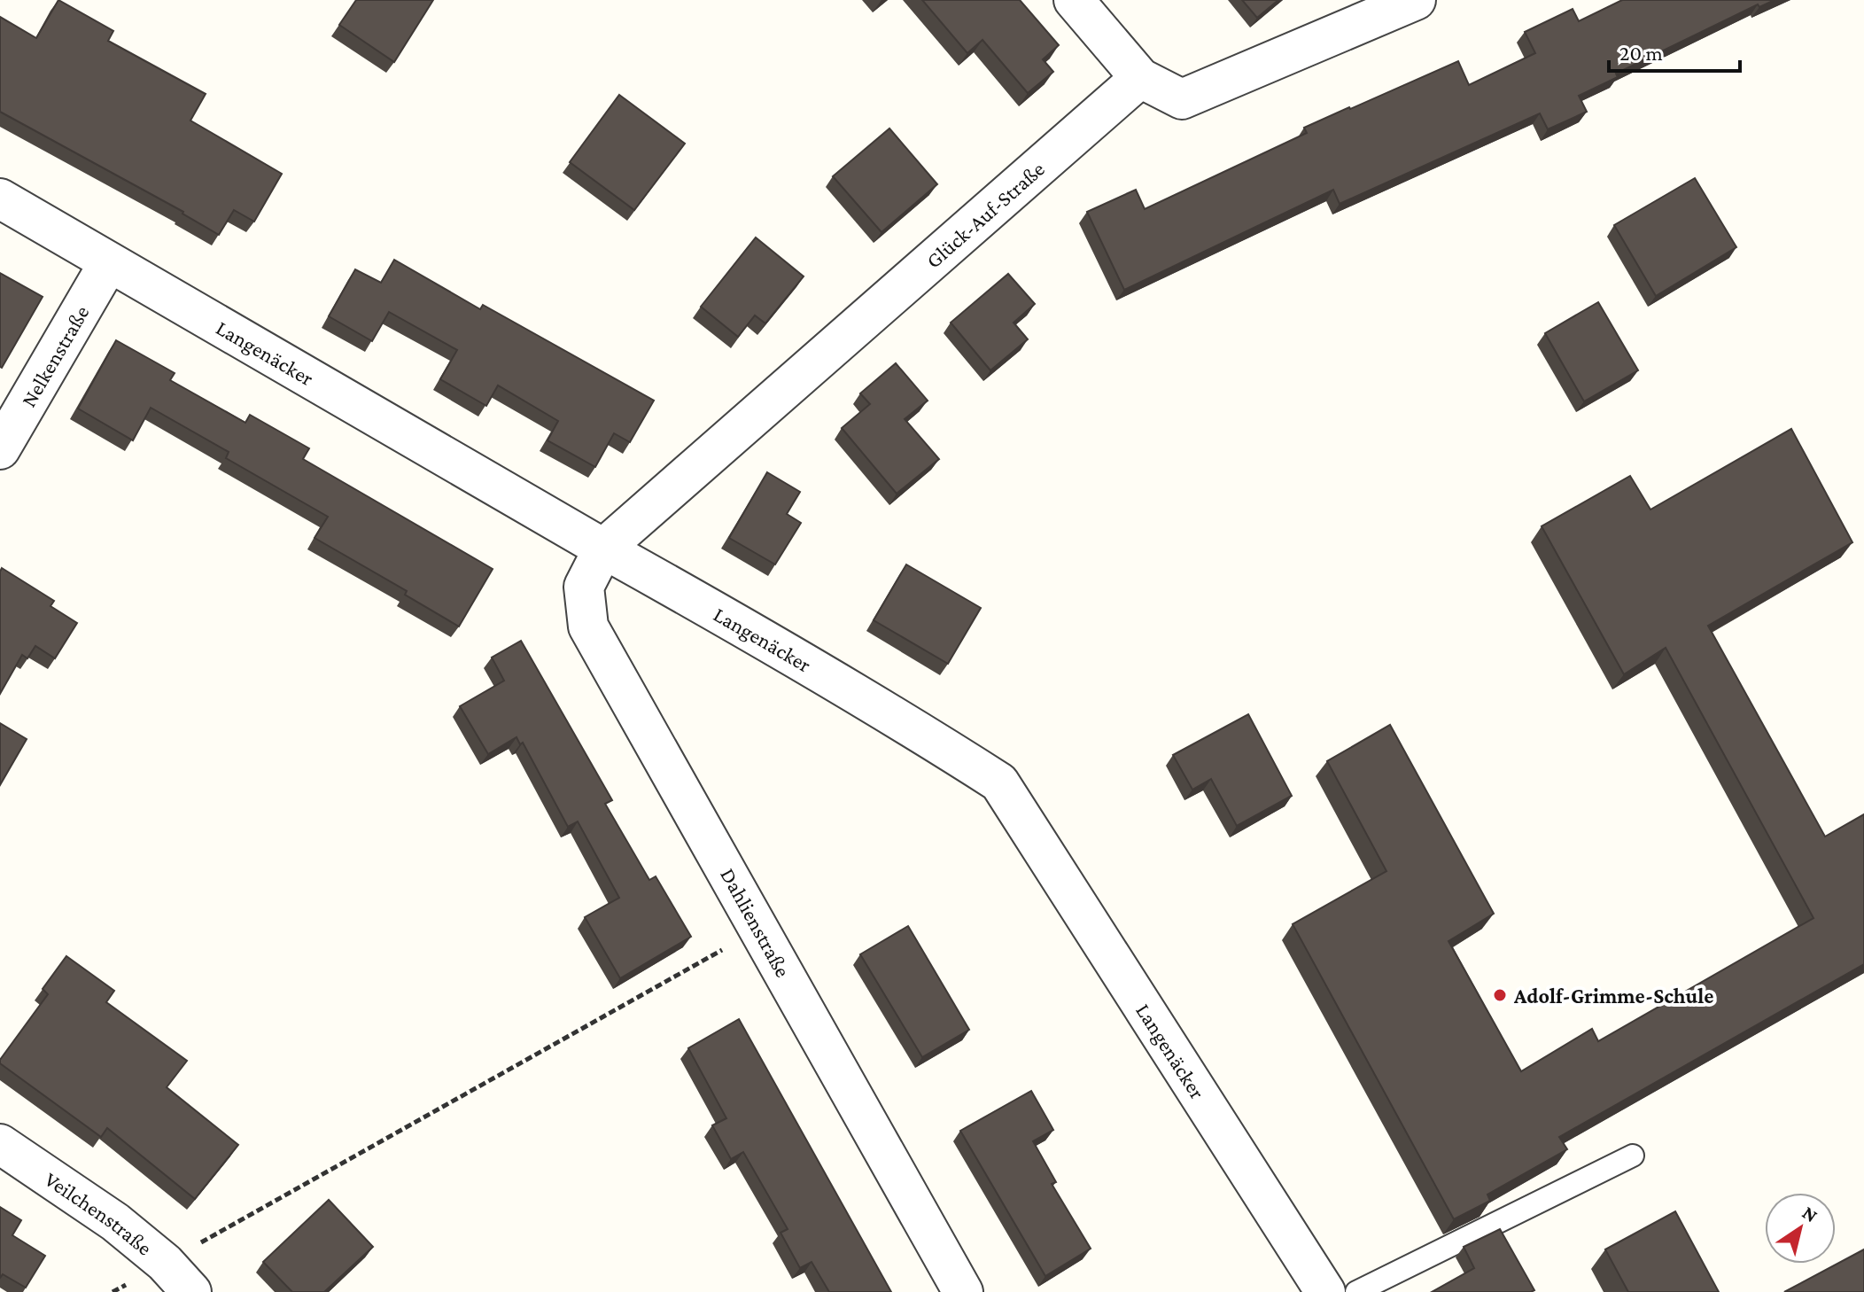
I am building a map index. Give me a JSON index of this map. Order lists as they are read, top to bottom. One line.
{"streets":{"street":["Glück-Auf-Straße","Langenäcker","Nelkenstraße","Dahlienstraße","Veilchenstraße"]},"crossings":[["Glück-Auf-Straße","Langenäcker"],["Glück-Auf-Straße","Dahlienstraße"],["Langenäcker","Nelkenstraße"],["Langenäcker","Dahlienstraße"]],"places":["Adolf-Grimme-Schule"],"scale_bar":"20 m","north":"top right"}
